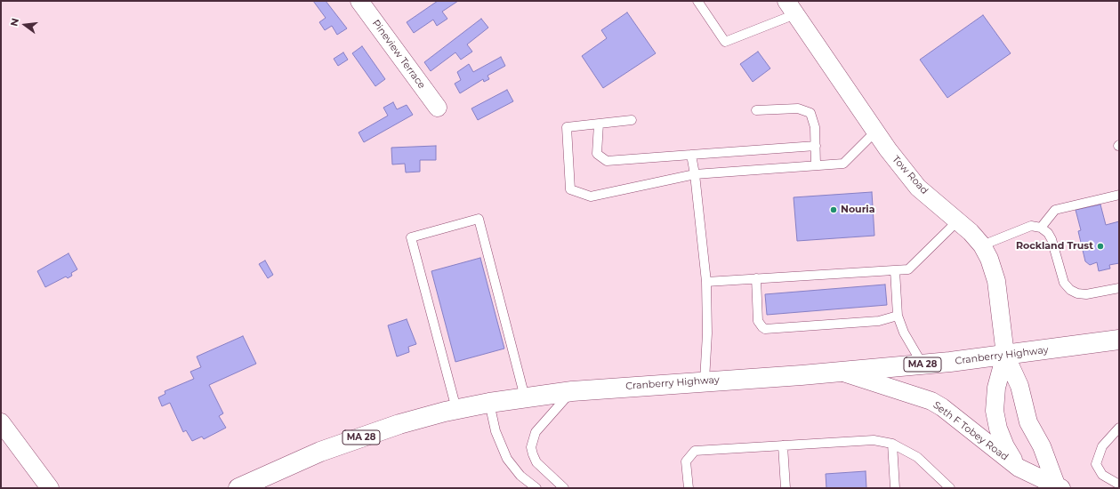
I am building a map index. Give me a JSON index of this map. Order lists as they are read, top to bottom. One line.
{"streets":{"main road":["Cranberry Highway","MA 28"],"street":["Pineview Terrace","Tow Road","Seth F Tobey Road"]},"crossings":[["Tow Road","Cranberry Highway"],["Tow Road","Seth F Tobey Road"],["Cranberry Highway","Seth F Tobey Road"]],"places":["Nouria","Rockland Trust"],"north":"left"}
